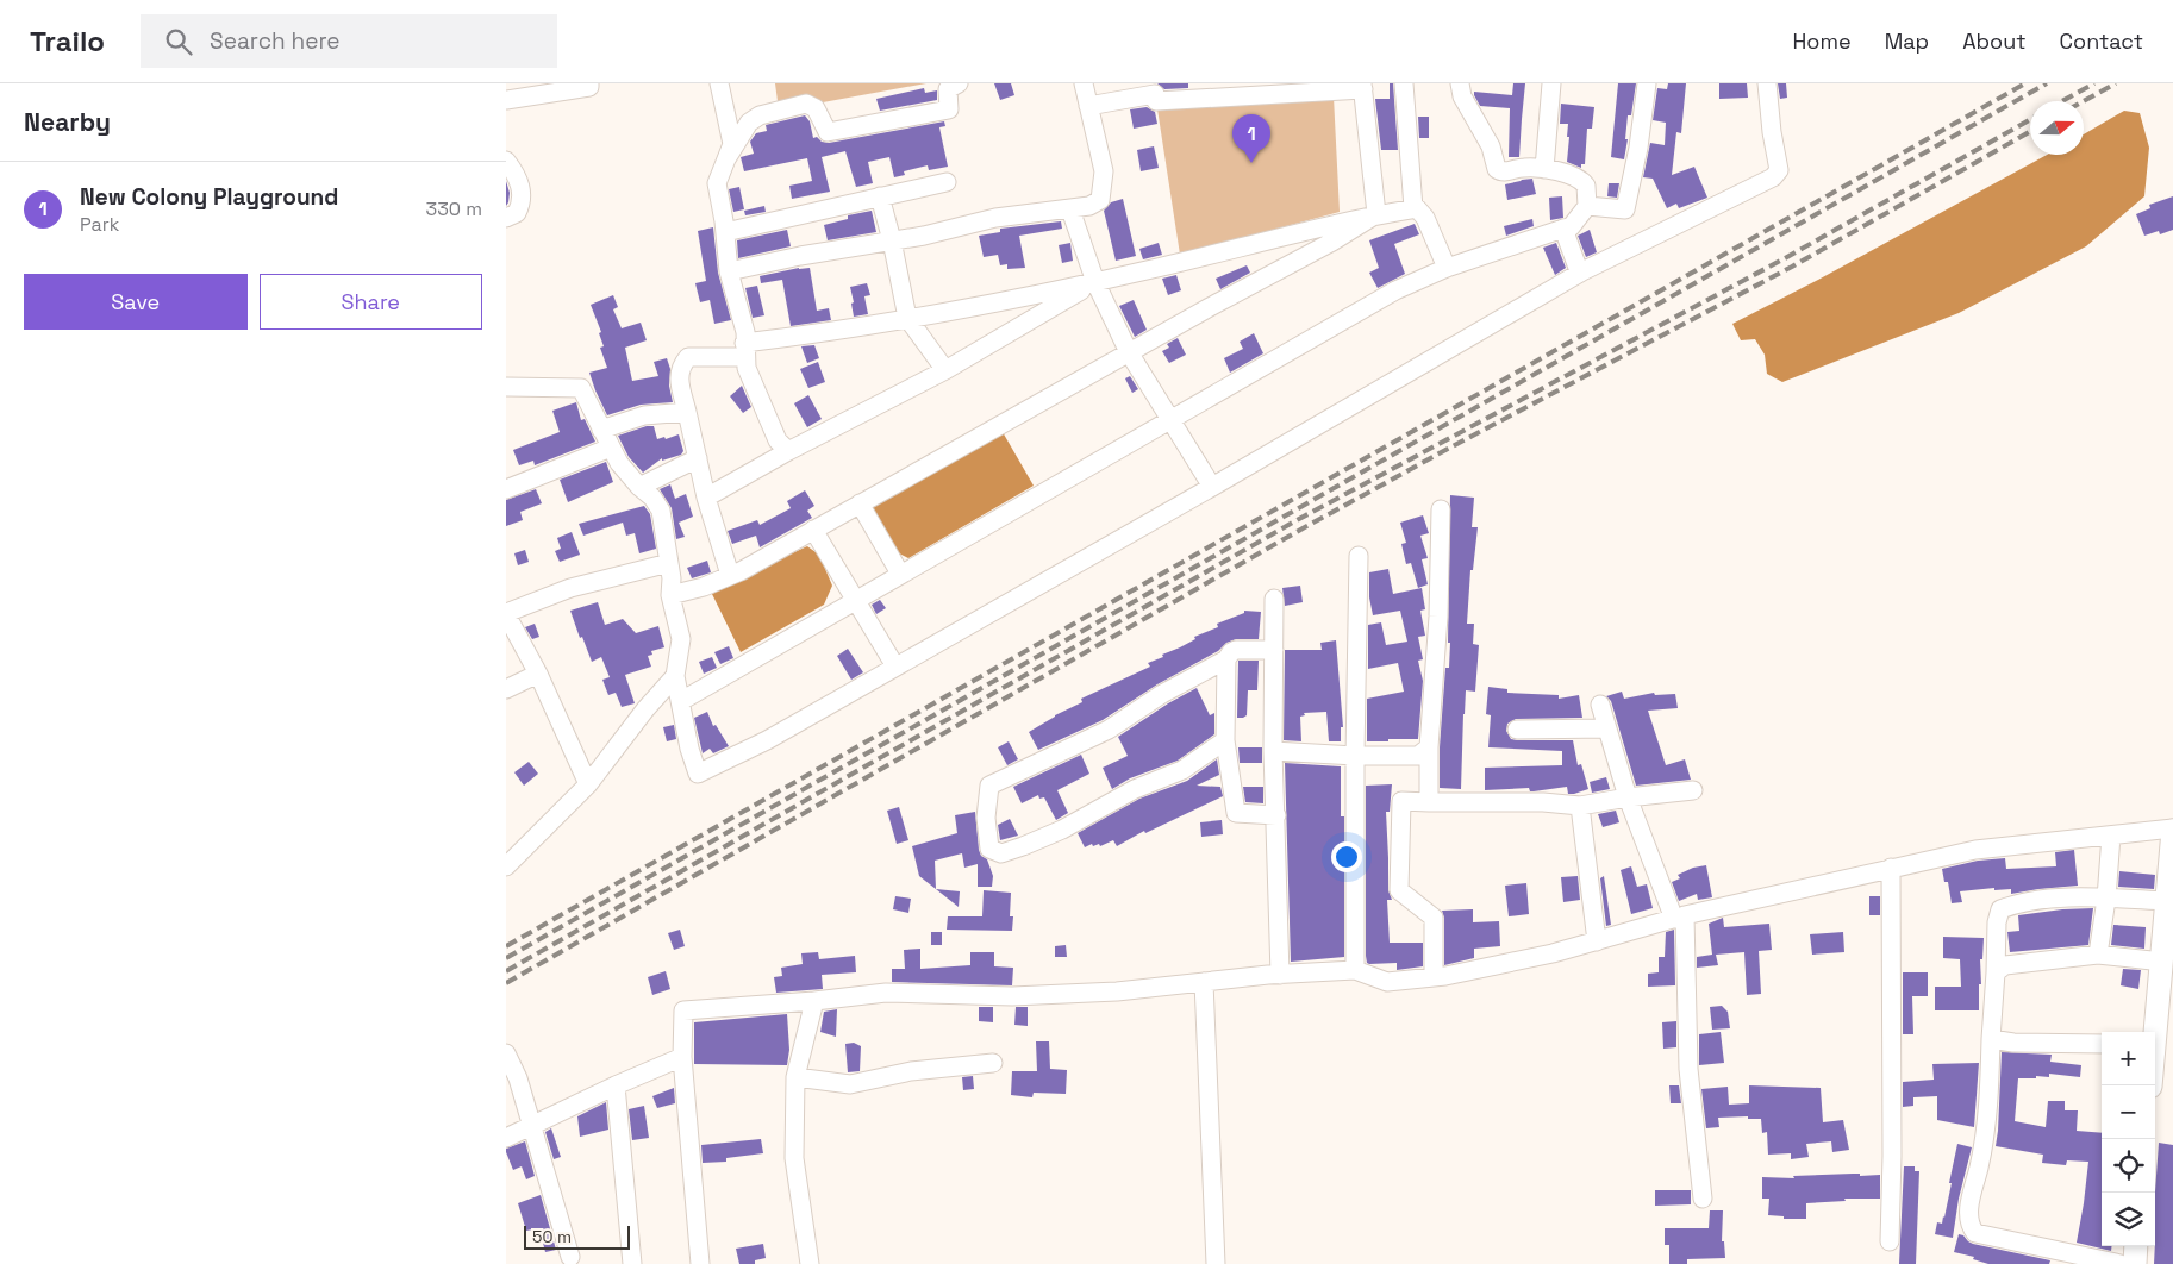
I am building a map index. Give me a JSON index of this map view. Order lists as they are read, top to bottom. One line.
{"scale_bar":"50 m","north":"right","page":{"header":"Trailo","search":"Search here","nav":["Home","Map","About","Contact"],"heading":"Nearby","pins":"1","list":[{"mark":"1","name":"New Colony Playground","note":"Park","value":"330 m"}],"buttons":["Save","Share"],"map_buttons":["+","−"],"scale":"50 m"}}
